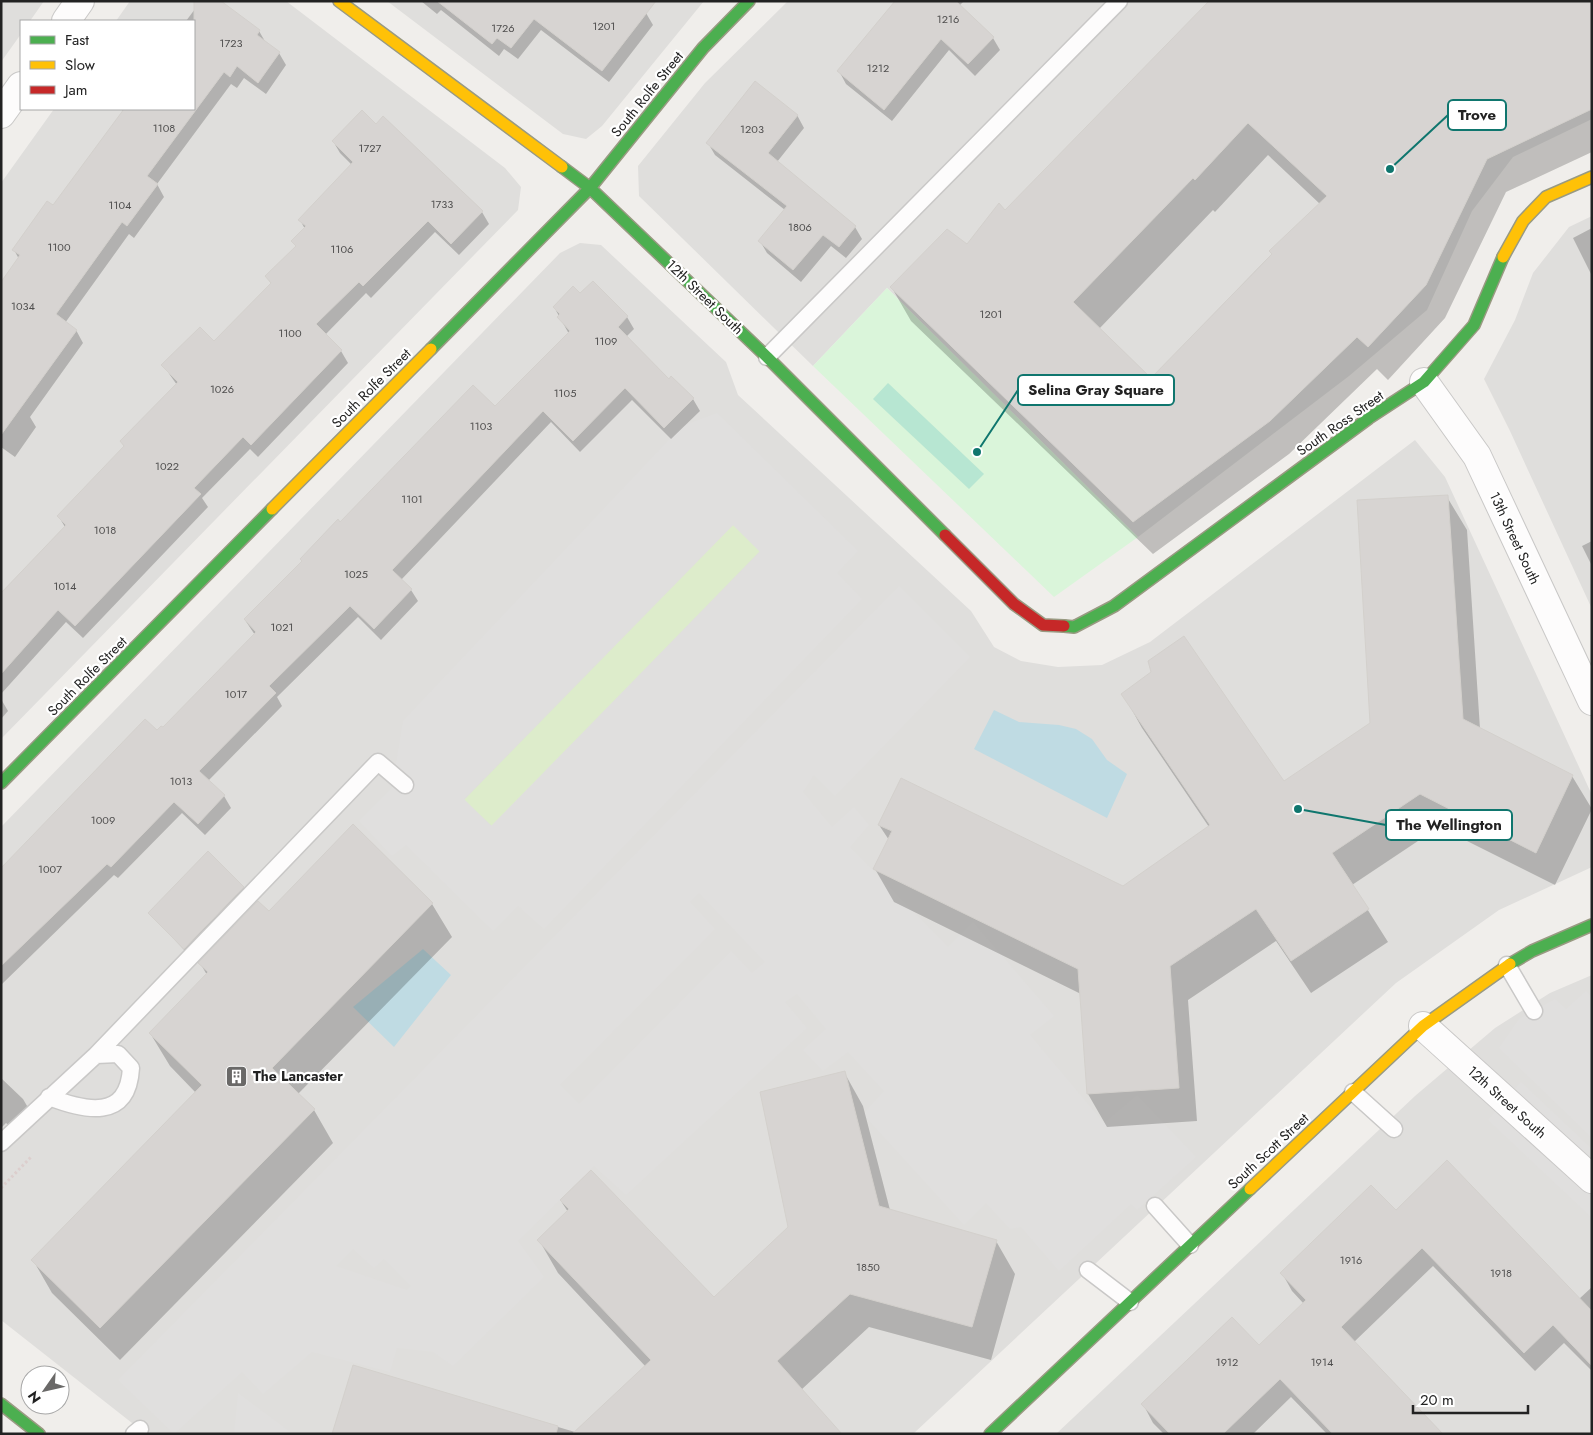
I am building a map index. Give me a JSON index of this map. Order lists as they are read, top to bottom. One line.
{"streets":{"street":["South Rolfe Street","12th Street South","South Ross Street","13th Street South","South Scott Street"]},"crossings":[["South Rolfe Street","12th Street South"],["12th Street South","South Ross Street"],["12th Street South","South Scott Street"],["South Ross Street","13th Street South"]],"places":{"other":["Trove","Selina Gray Square","The Wellington"],"building":["The Lancaster"]},"house_numbers":["1216","1201","1726","1723","1212","1108","1203","1727","1733","1104","1806","1100","1106","1034","1201","1100","1109","1026","1105","1103","1022","1101","1018","1025","1014","1021","1017","1013","1009","1007","1916","1850","1918","1912","1914"],"legend":["Fast","Slow","Jam"],"scale_bar":"20 m","north":"bottom left"}
